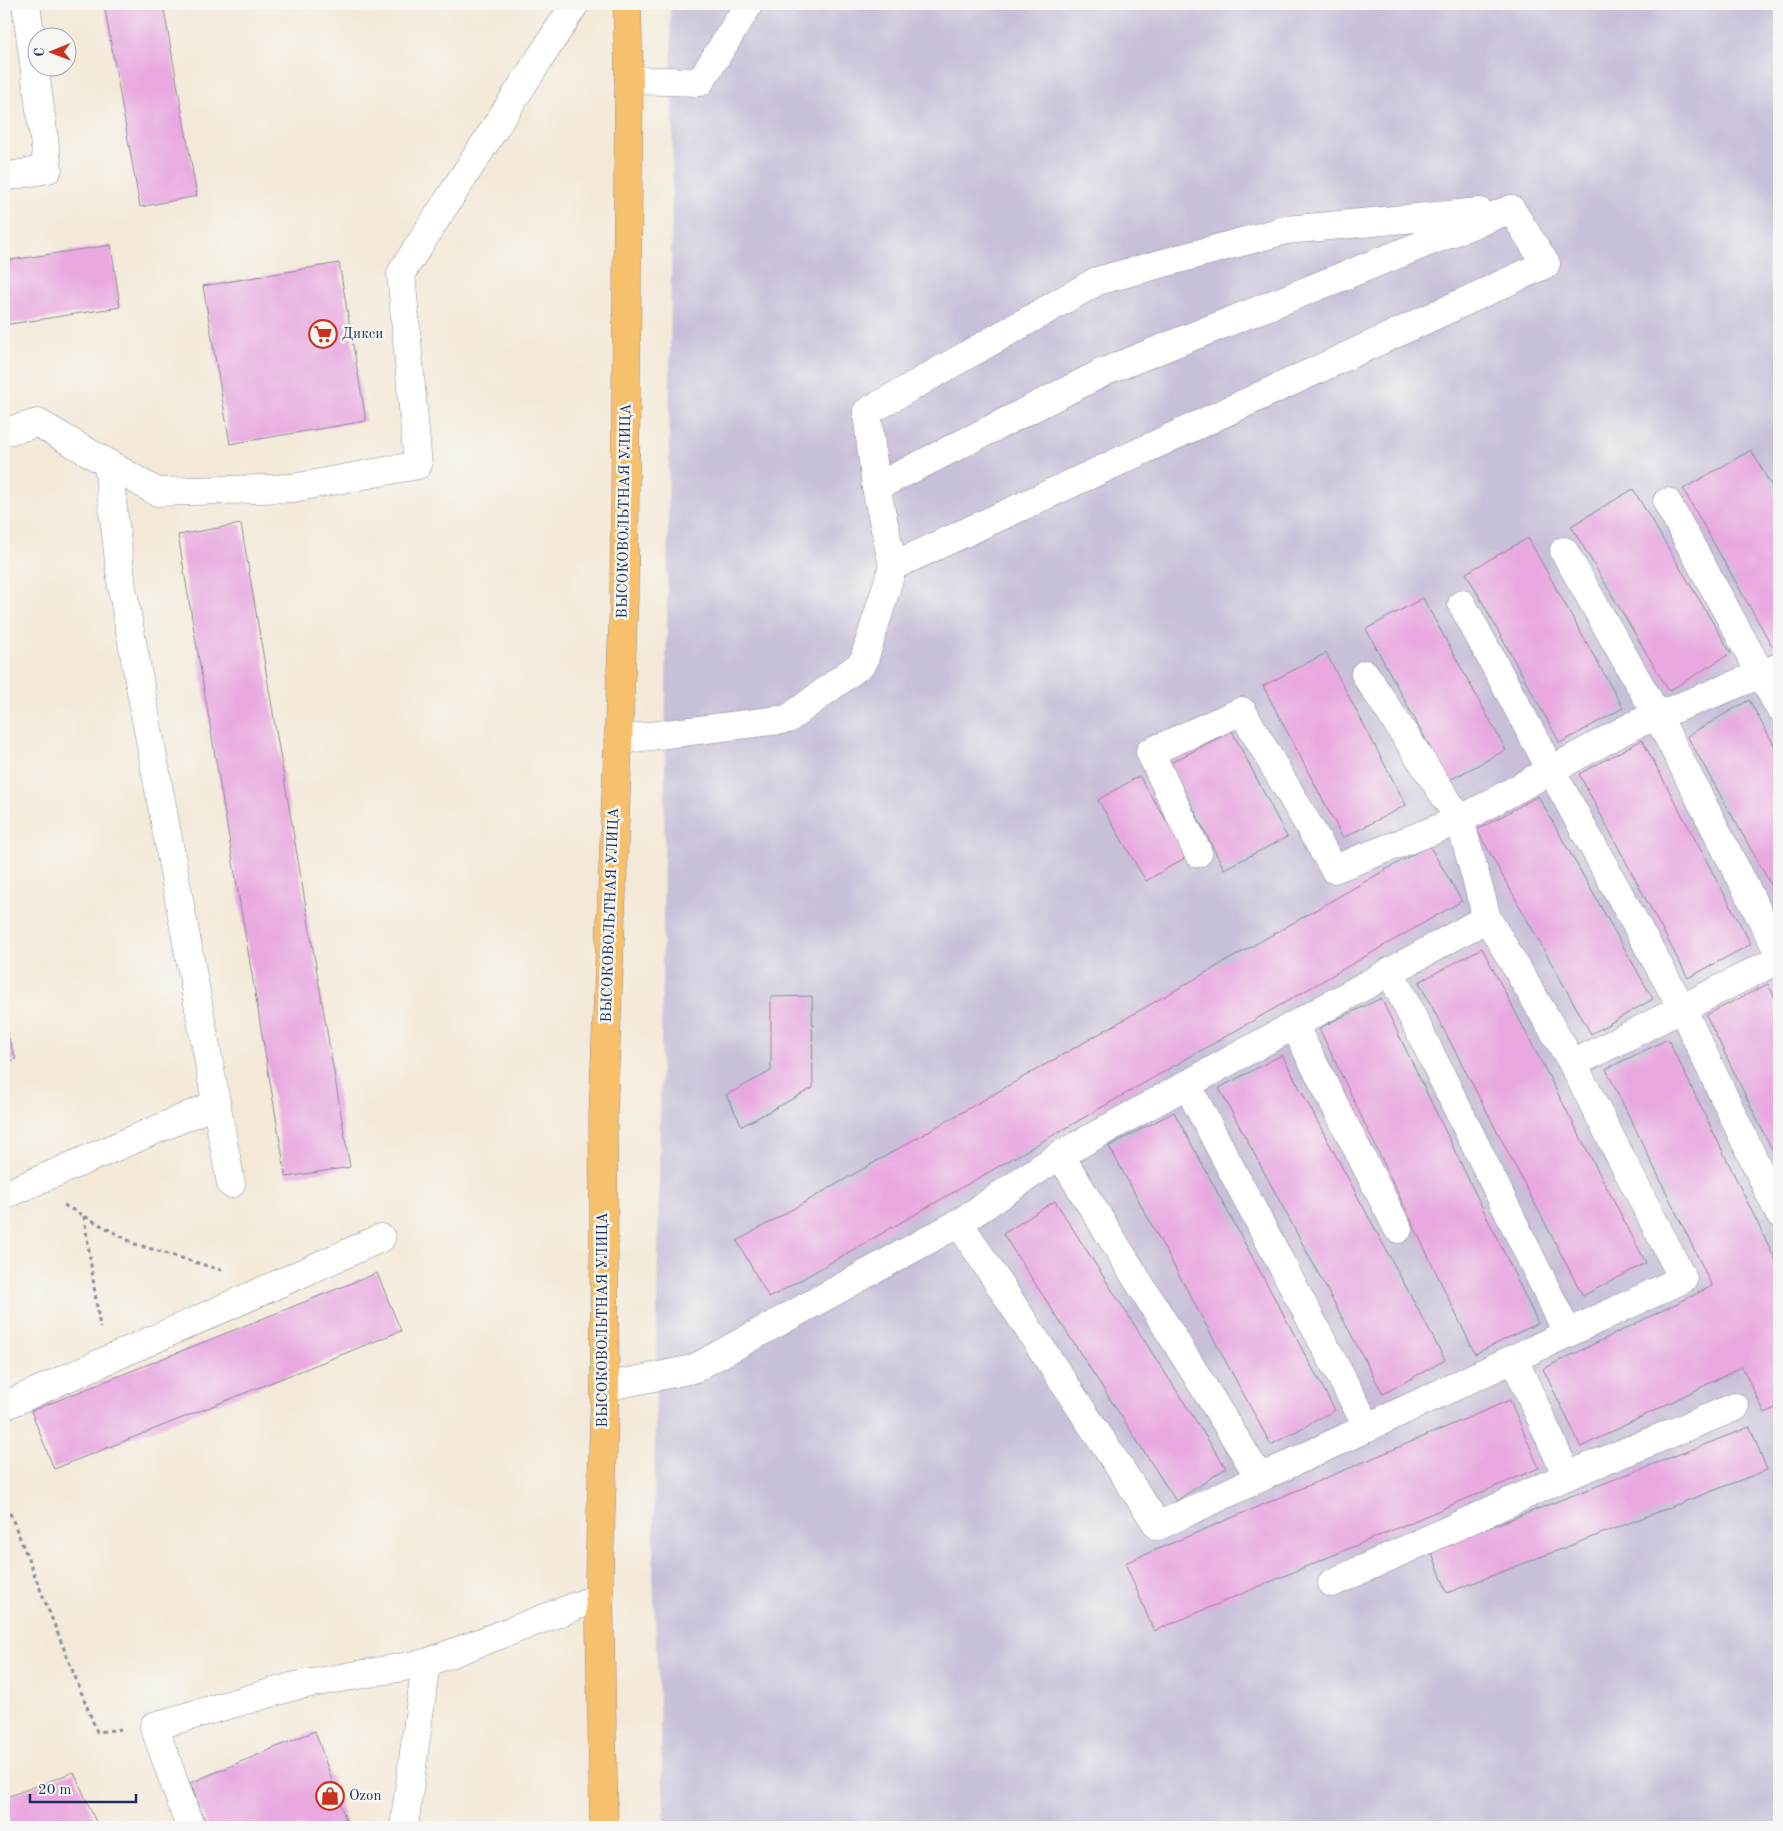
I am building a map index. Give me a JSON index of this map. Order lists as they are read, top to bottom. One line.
{"streets":{"main road":["ВЫСОКОВОЛЬТНАЯ УЛИЦА"]},"places":{"supermarket":["Дикси"],"shop":["Ozon"]},"scale_bar":"20 m","north":"left"}
